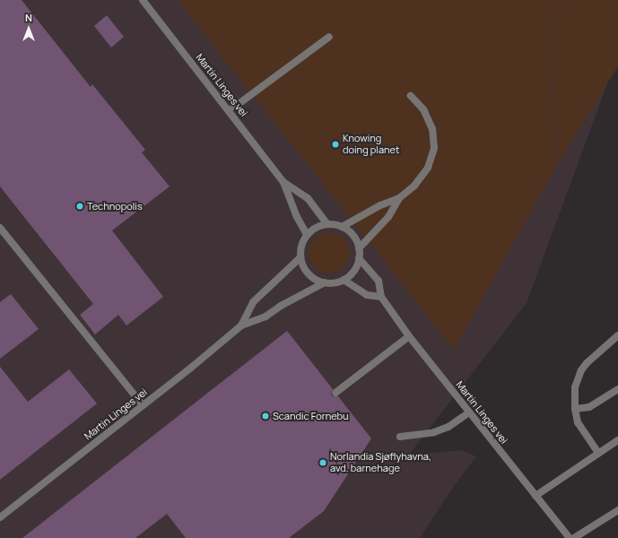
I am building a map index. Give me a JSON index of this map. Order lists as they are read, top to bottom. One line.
{"streets":{"street":["Martin Linges vei"]},"places":["Knowing doing planet","Technopolis","Scandic Fornebu","Norlandia Sjøflyhavna, avd. barnehage"],"north":"top"}
